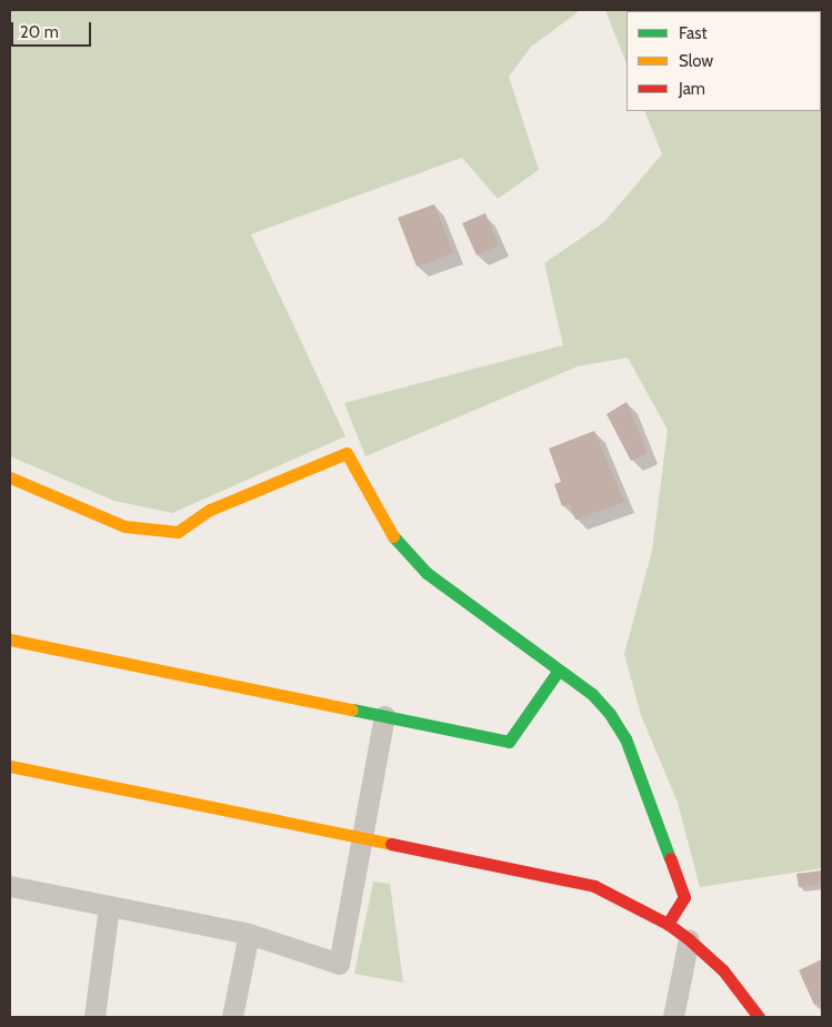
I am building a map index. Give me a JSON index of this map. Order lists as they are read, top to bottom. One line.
{"legend":["Fast","Slow","Jam"],"scale_bar":"20 m"}
